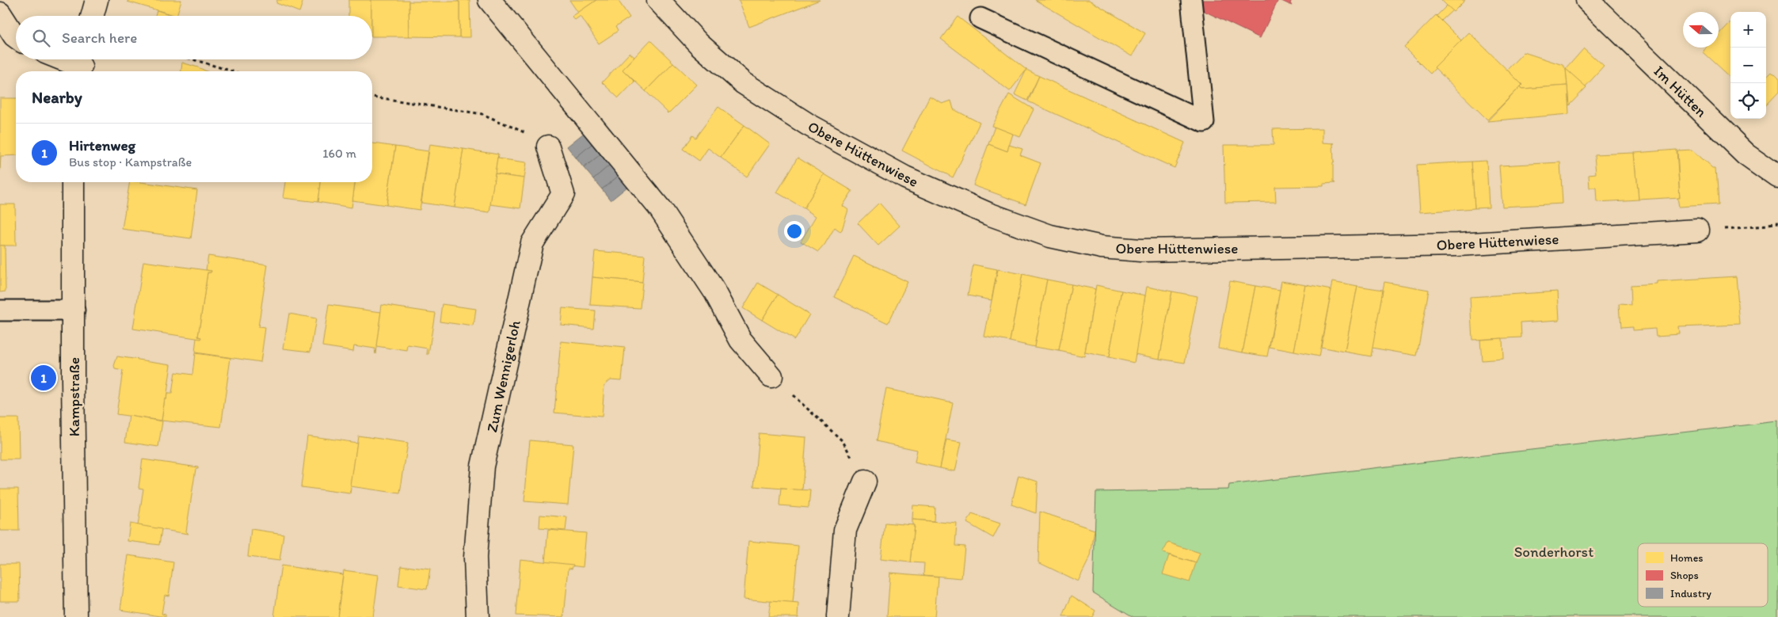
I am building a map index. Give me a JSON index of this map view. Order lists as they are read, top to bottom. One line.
{"streets":{"street":["Im Hütten","Obere Hüttenwiese","Zum Wennigerloh","Kampstraße"]},"parks":["Sonderhorst"],"legend":["Homes","Shops","Industry"],"north":"left","page":{"map_buttons":["+","−"],"search":"Search here","heading":"Nearby","list":[{"mark":"1","name":"Hirtenweg","note":"Bus stop · Kampstraße","value":"160 m"}],"pins":"1"}}
